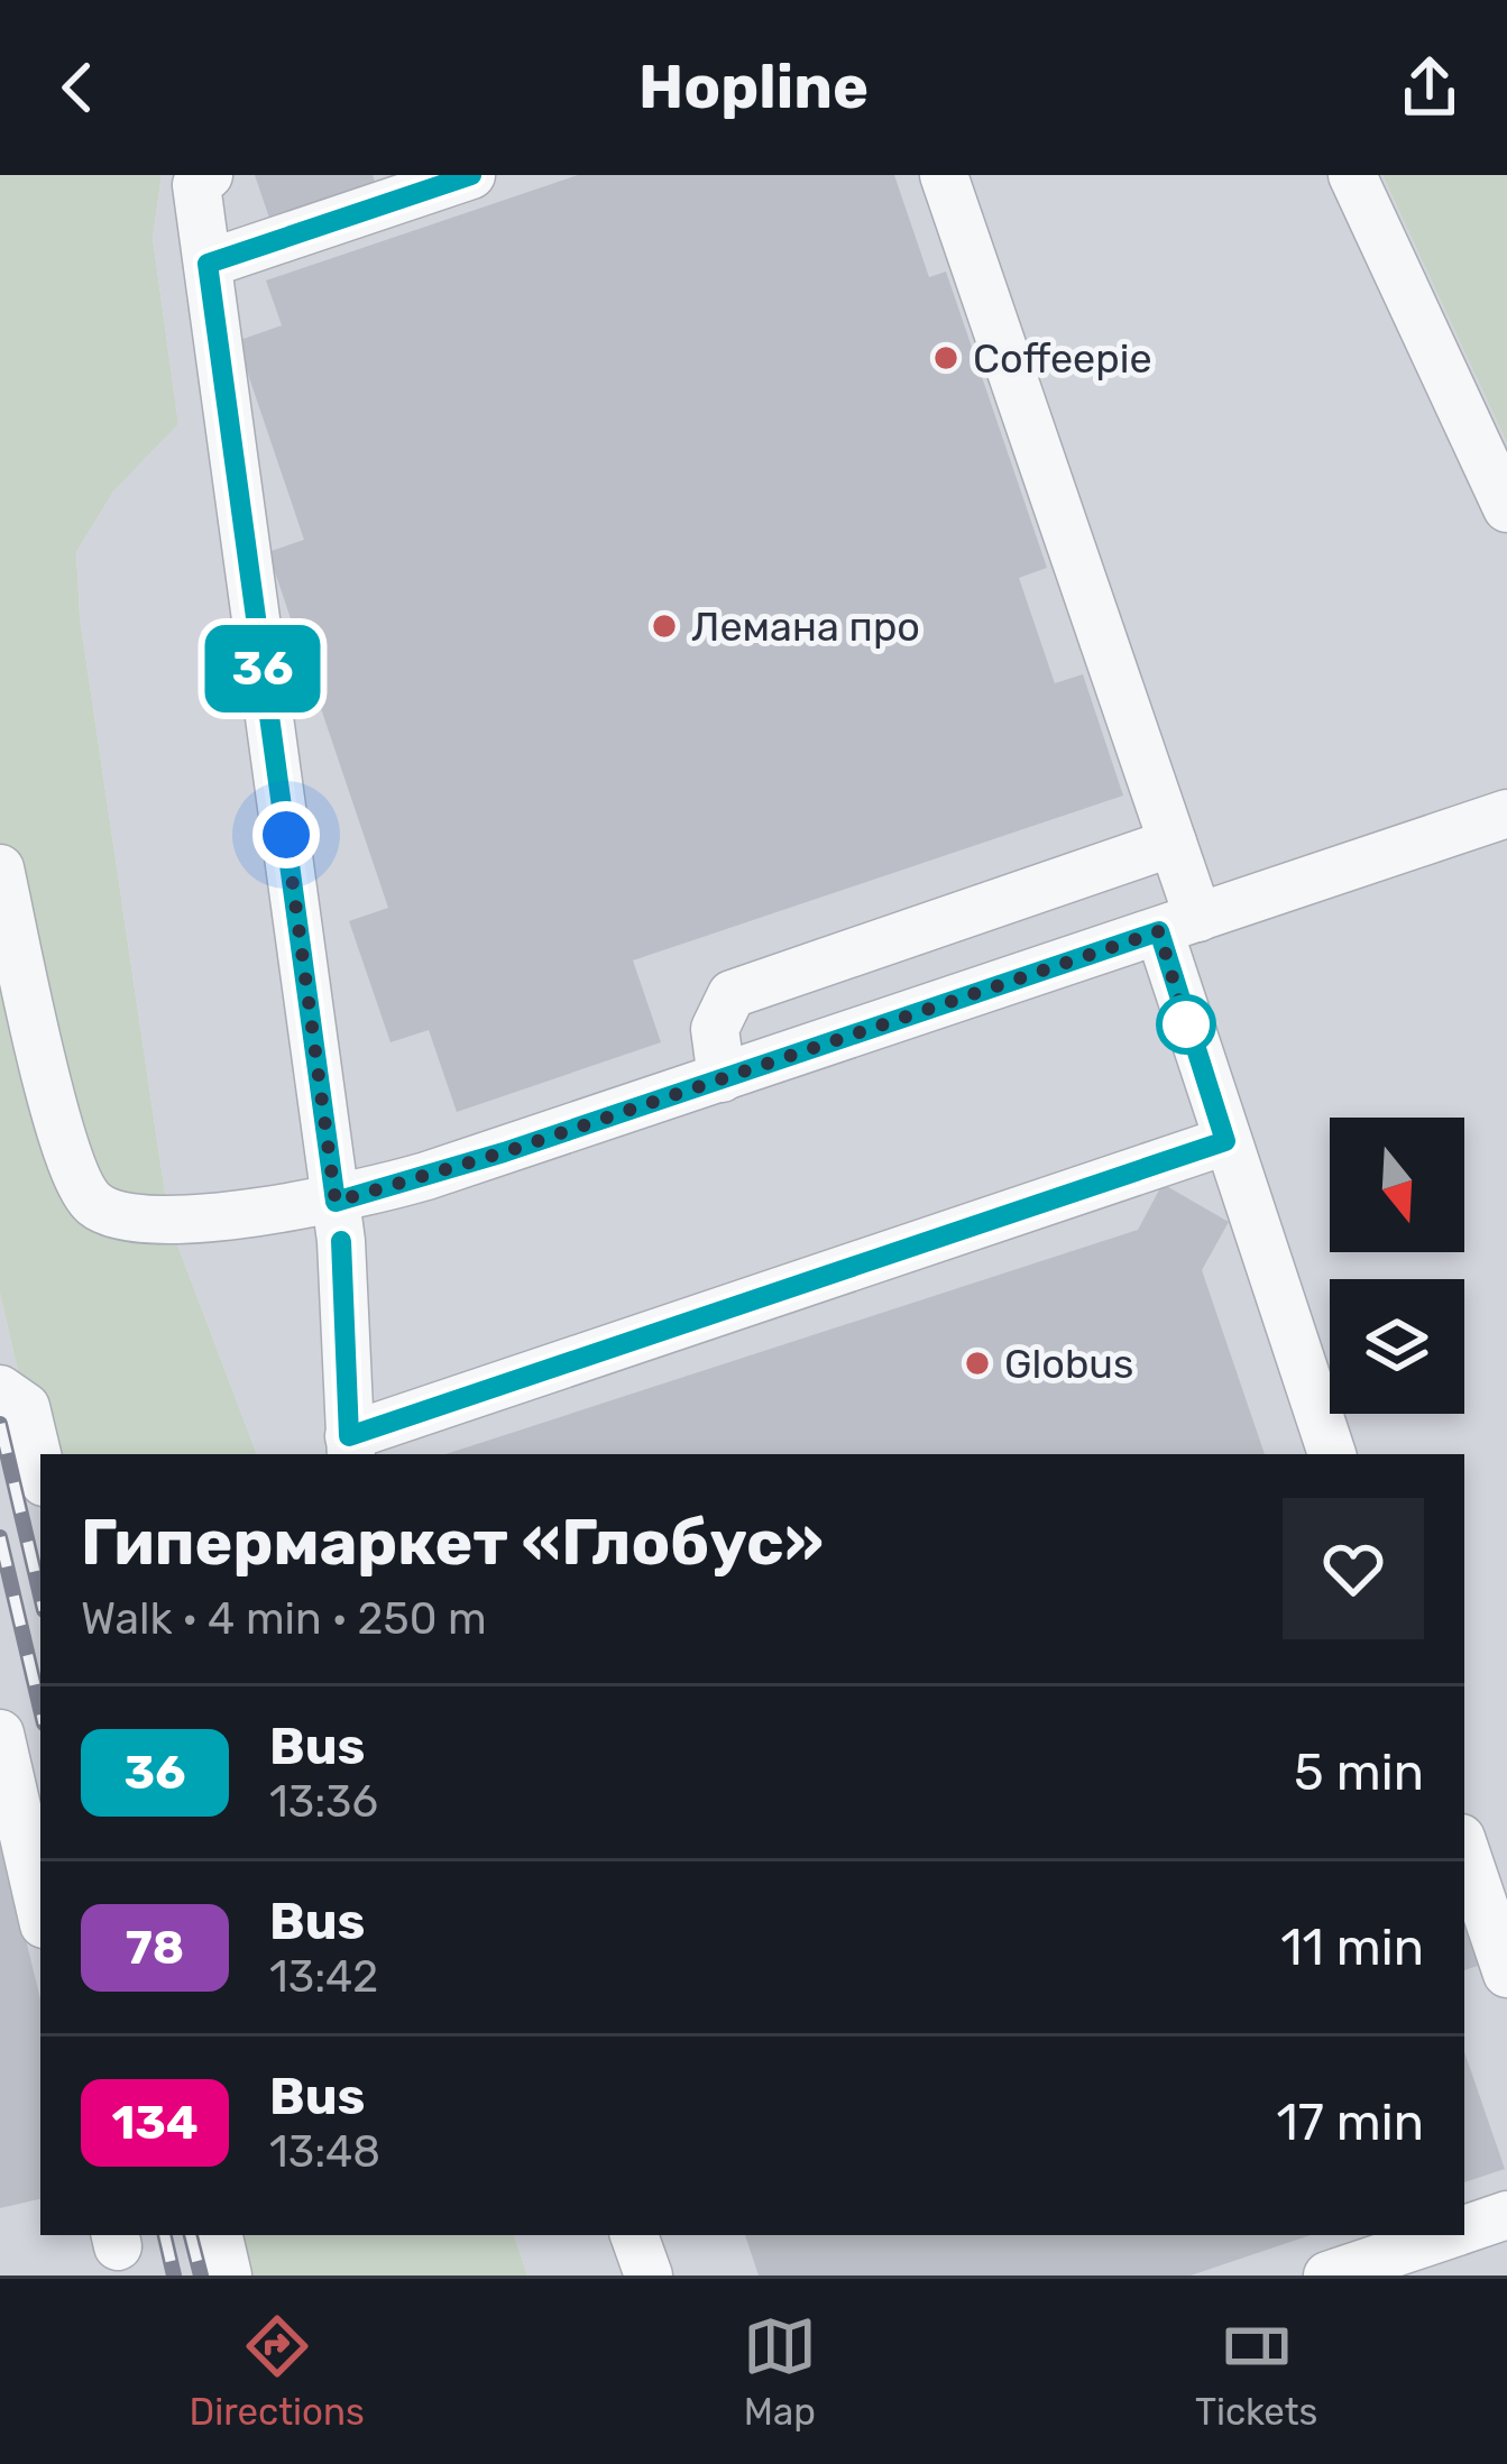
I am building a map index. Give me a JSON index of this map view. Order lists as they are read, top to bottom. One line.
{"places":["Coffeepie","Лемана про","Globus"],"lines":["bus line 36"],"north":"bottom","page":{"header":"Hopline","on_map":"36","heading":["Гипермаркет «Глобус»","Walk · 4 min · 250 m"],"list":[{"mark":"36","name":"Bus","note":"13:36","value":"5 min"},{"mark":"78","name":"Bus","note":"13:42","value":"11 min"},{"mark":"134","name":"Bus","note":"13:48","value":"17 min"}],"tabs":["Directions","Map","Tickets"]}}
